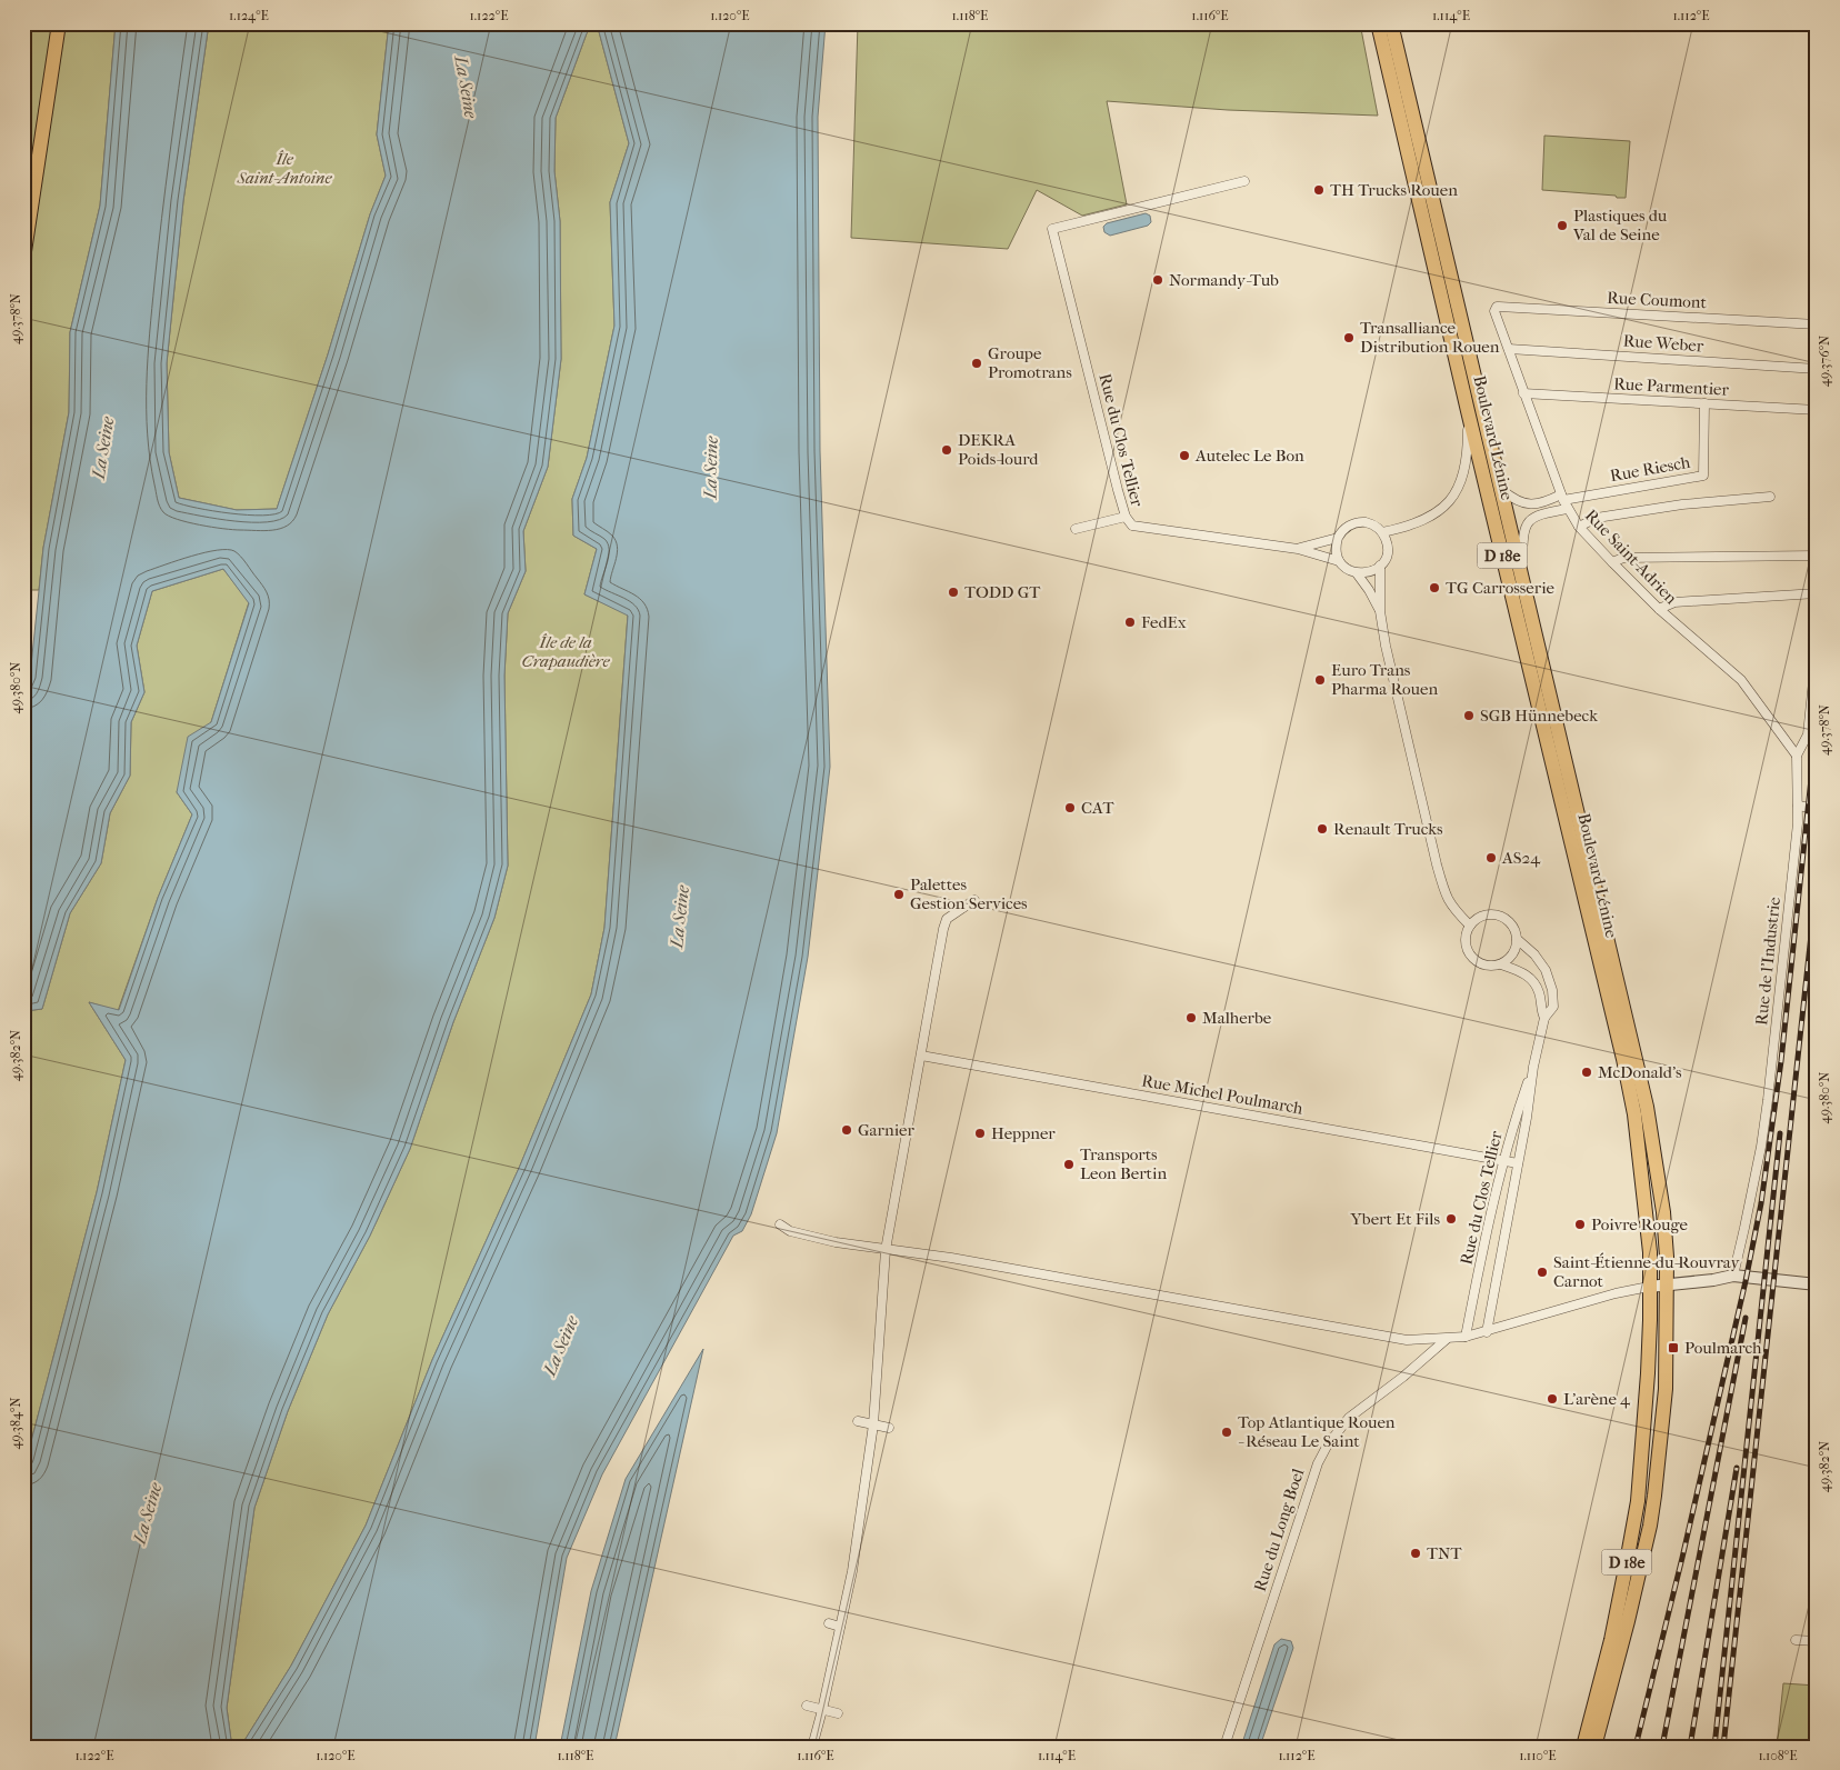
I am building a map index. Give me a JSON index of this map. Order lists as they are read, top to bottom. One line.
{"streets":{"main road":["Boulevard Lénine","D 18e"],"street":["Rue Coumont","Rue Weber","Rue Parmentier","Rue du Clos Tellier","Rue Riesch","Rue Saint-Adrien","Rue de l'Industrie","Rue Michel Poulmarch","Rue du Long Boel"]},"crossings":[["Rue Coumont","Rue Saint-Adrien"],["Rue Weber","Rue Saint-Adrien"],["Rue Parmentier","Rue Riesch"],["Rue Parmentier","Rue Saint-Adrien"],["Boulevard Lénine","D 18e"],["Rue du Clos Tellier","Rue Michel Poulmarch"],["Rue Riesch","Rue Saint-Adrien"],["Rue Saint-Adrien","Rue de l'Industrie"]],"water":["La Seine"],"parks":["Île Saint-Antoine","Île de la Crapaudière"],"places":{"other":["TH Trucks Rouen","Plastiques du Val de Seine","Normandy-Tub","Transalliance Distribution Rouen","Groupe Promotrans","DEKRA Poids-lourd","Autelec Le Bon","TG Carrosserie","TODD GT","FedEx","Euro Trans Pharma Rouen","SGB Hünnebeck","CAT","Renault Trucks","AS24","Palettes Gestion Services","Malherbe","McDonald's","Garnier","Heppner","Transports Leon Bertin","Ybert Et Fils","Poivre Rouge","Saint-Étienne-du-Rouvray Carnot","L'arène 4","Top Atlantique Rouen - Réseau Le Saint","TNT"],"transit":["Poulmarch"]},"coordinates":["1.124°E","1.122°E","1.120°E","1.118°E","1.116°E","1.114°E","1.112°E","49.378°N","49.376°N","49.380°N","49.382°N","49.384°N","1.110°E","1.108°E"]}
